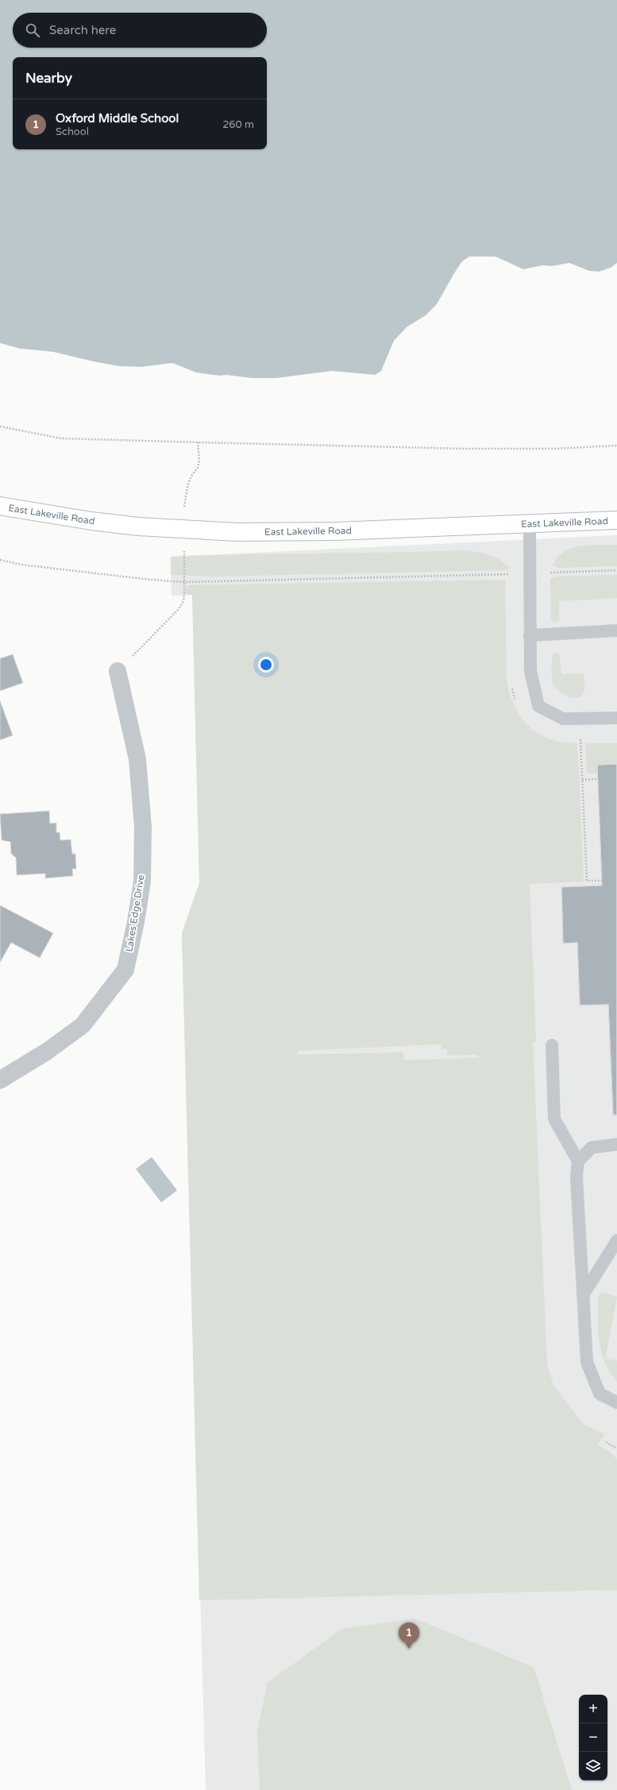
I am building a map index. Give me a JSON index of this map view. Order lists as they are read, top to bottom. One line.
{"streets":{"main road":["East Lakeville Road"],"street":["Lakes Edge Drive"]},"page":{"search":"Search here","heading":"Nearby","list":[{"mark":"1","name":"Oxford Middle School","note":"School","value":"260 m"}],"pins":"1","map_buttons":["+","−"]}}
